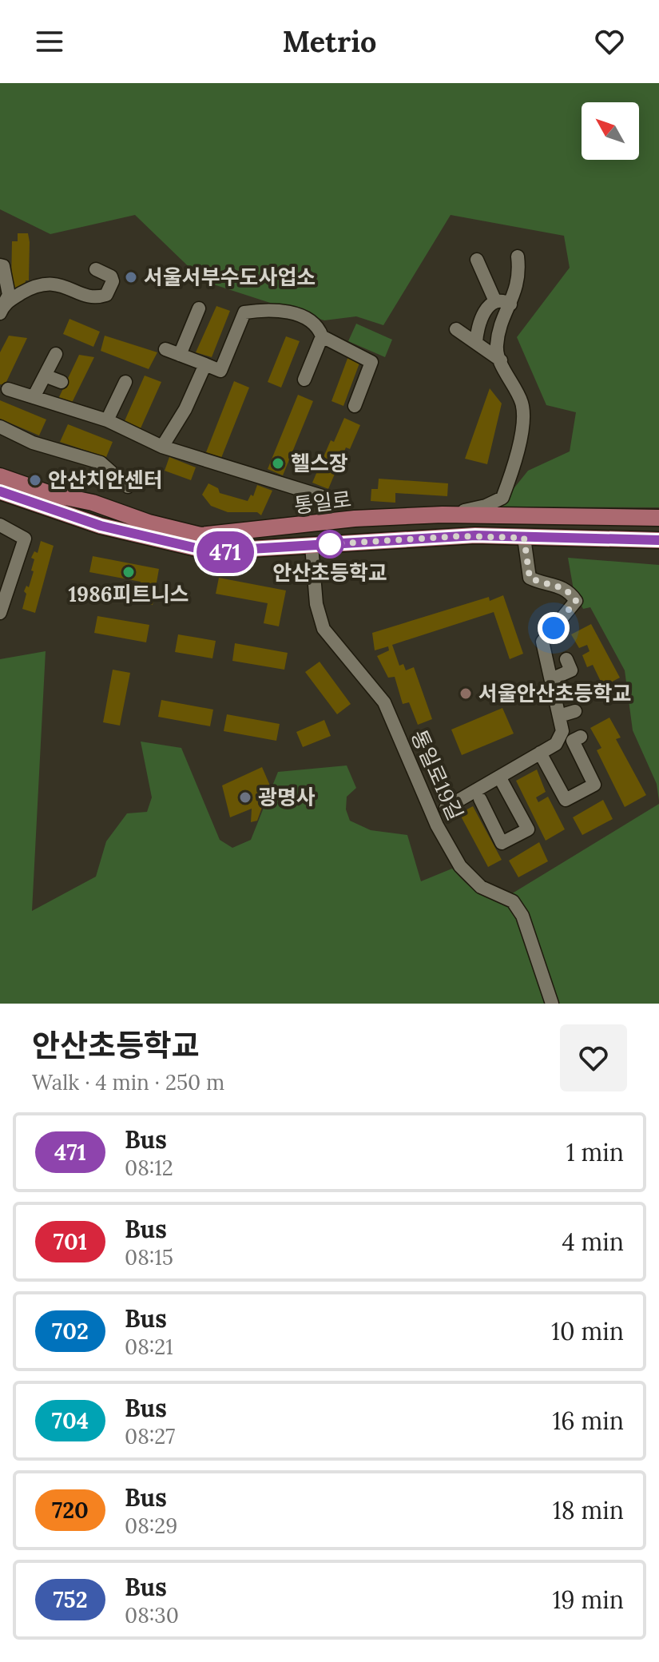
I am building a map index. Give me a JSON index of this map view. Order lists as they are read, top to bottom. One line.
{"streets":{"main road":["통일로"],"street":["통일로19길"]},"crossings":[["통일로","통일로19길"]],"places":["서울서부수도사업소","헬스장","안산치안센터","안산초등학교","1986피트니스","서울안산초등학교","광명사"],"lines":["bus line 471"],"north":"top left","page":{"header":"Metrio","on_map":"471","heading":["안산초등학교","Walk · 4 min · 250 m"],"list":[{"mark":"471","name":"Bus","note":"08:12","value":"1 min"},{"mark":"701","name":"Bus","note":"08:15","value":"4 min"},{"mark":"702","name":"Bus","note":"08:21","value":"10 min"},{"mark":"704","name":"Bus","note":"08:27","value":"16 min"},{"mark":"720","name":"Bus","note":"08:29","value":"18 min"},{"mark":"752","name":"Bus","note":"08:30","value":"19 min"}]}}
